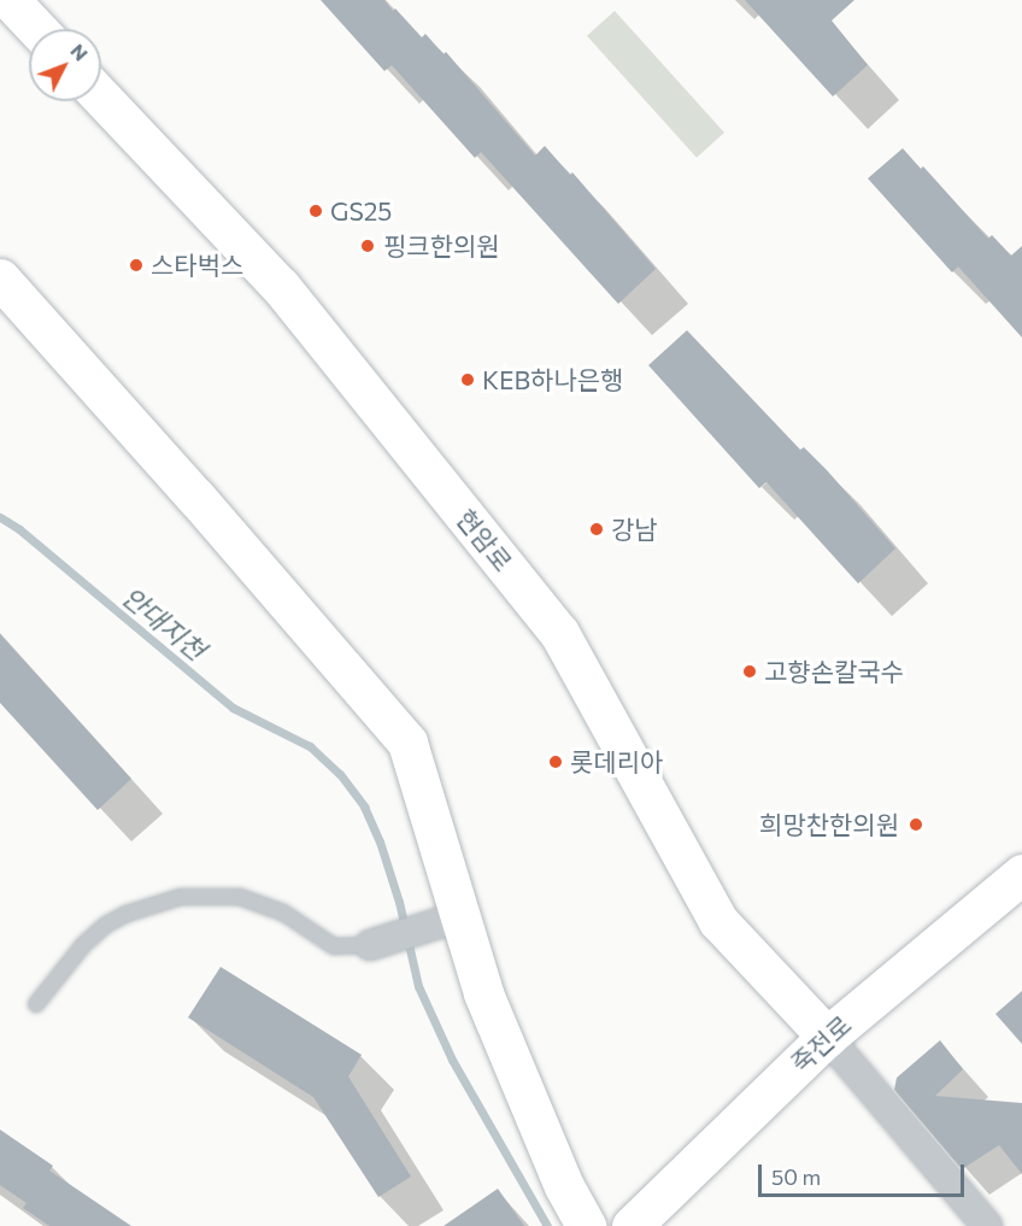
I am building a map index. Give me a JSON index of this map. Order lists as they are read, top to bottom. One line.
{"streets":{"street":["현암로","죽전로"]},"crossings":[["현암로","죽전로"]],"water":["안대지천"],"places":["GS25","핑크한의원","스타벅스","KEB하나은행","강남","고향손칼국수","롯데리아","희망찬한의원"],"scale_bar":"50 m","north":"top right"}
